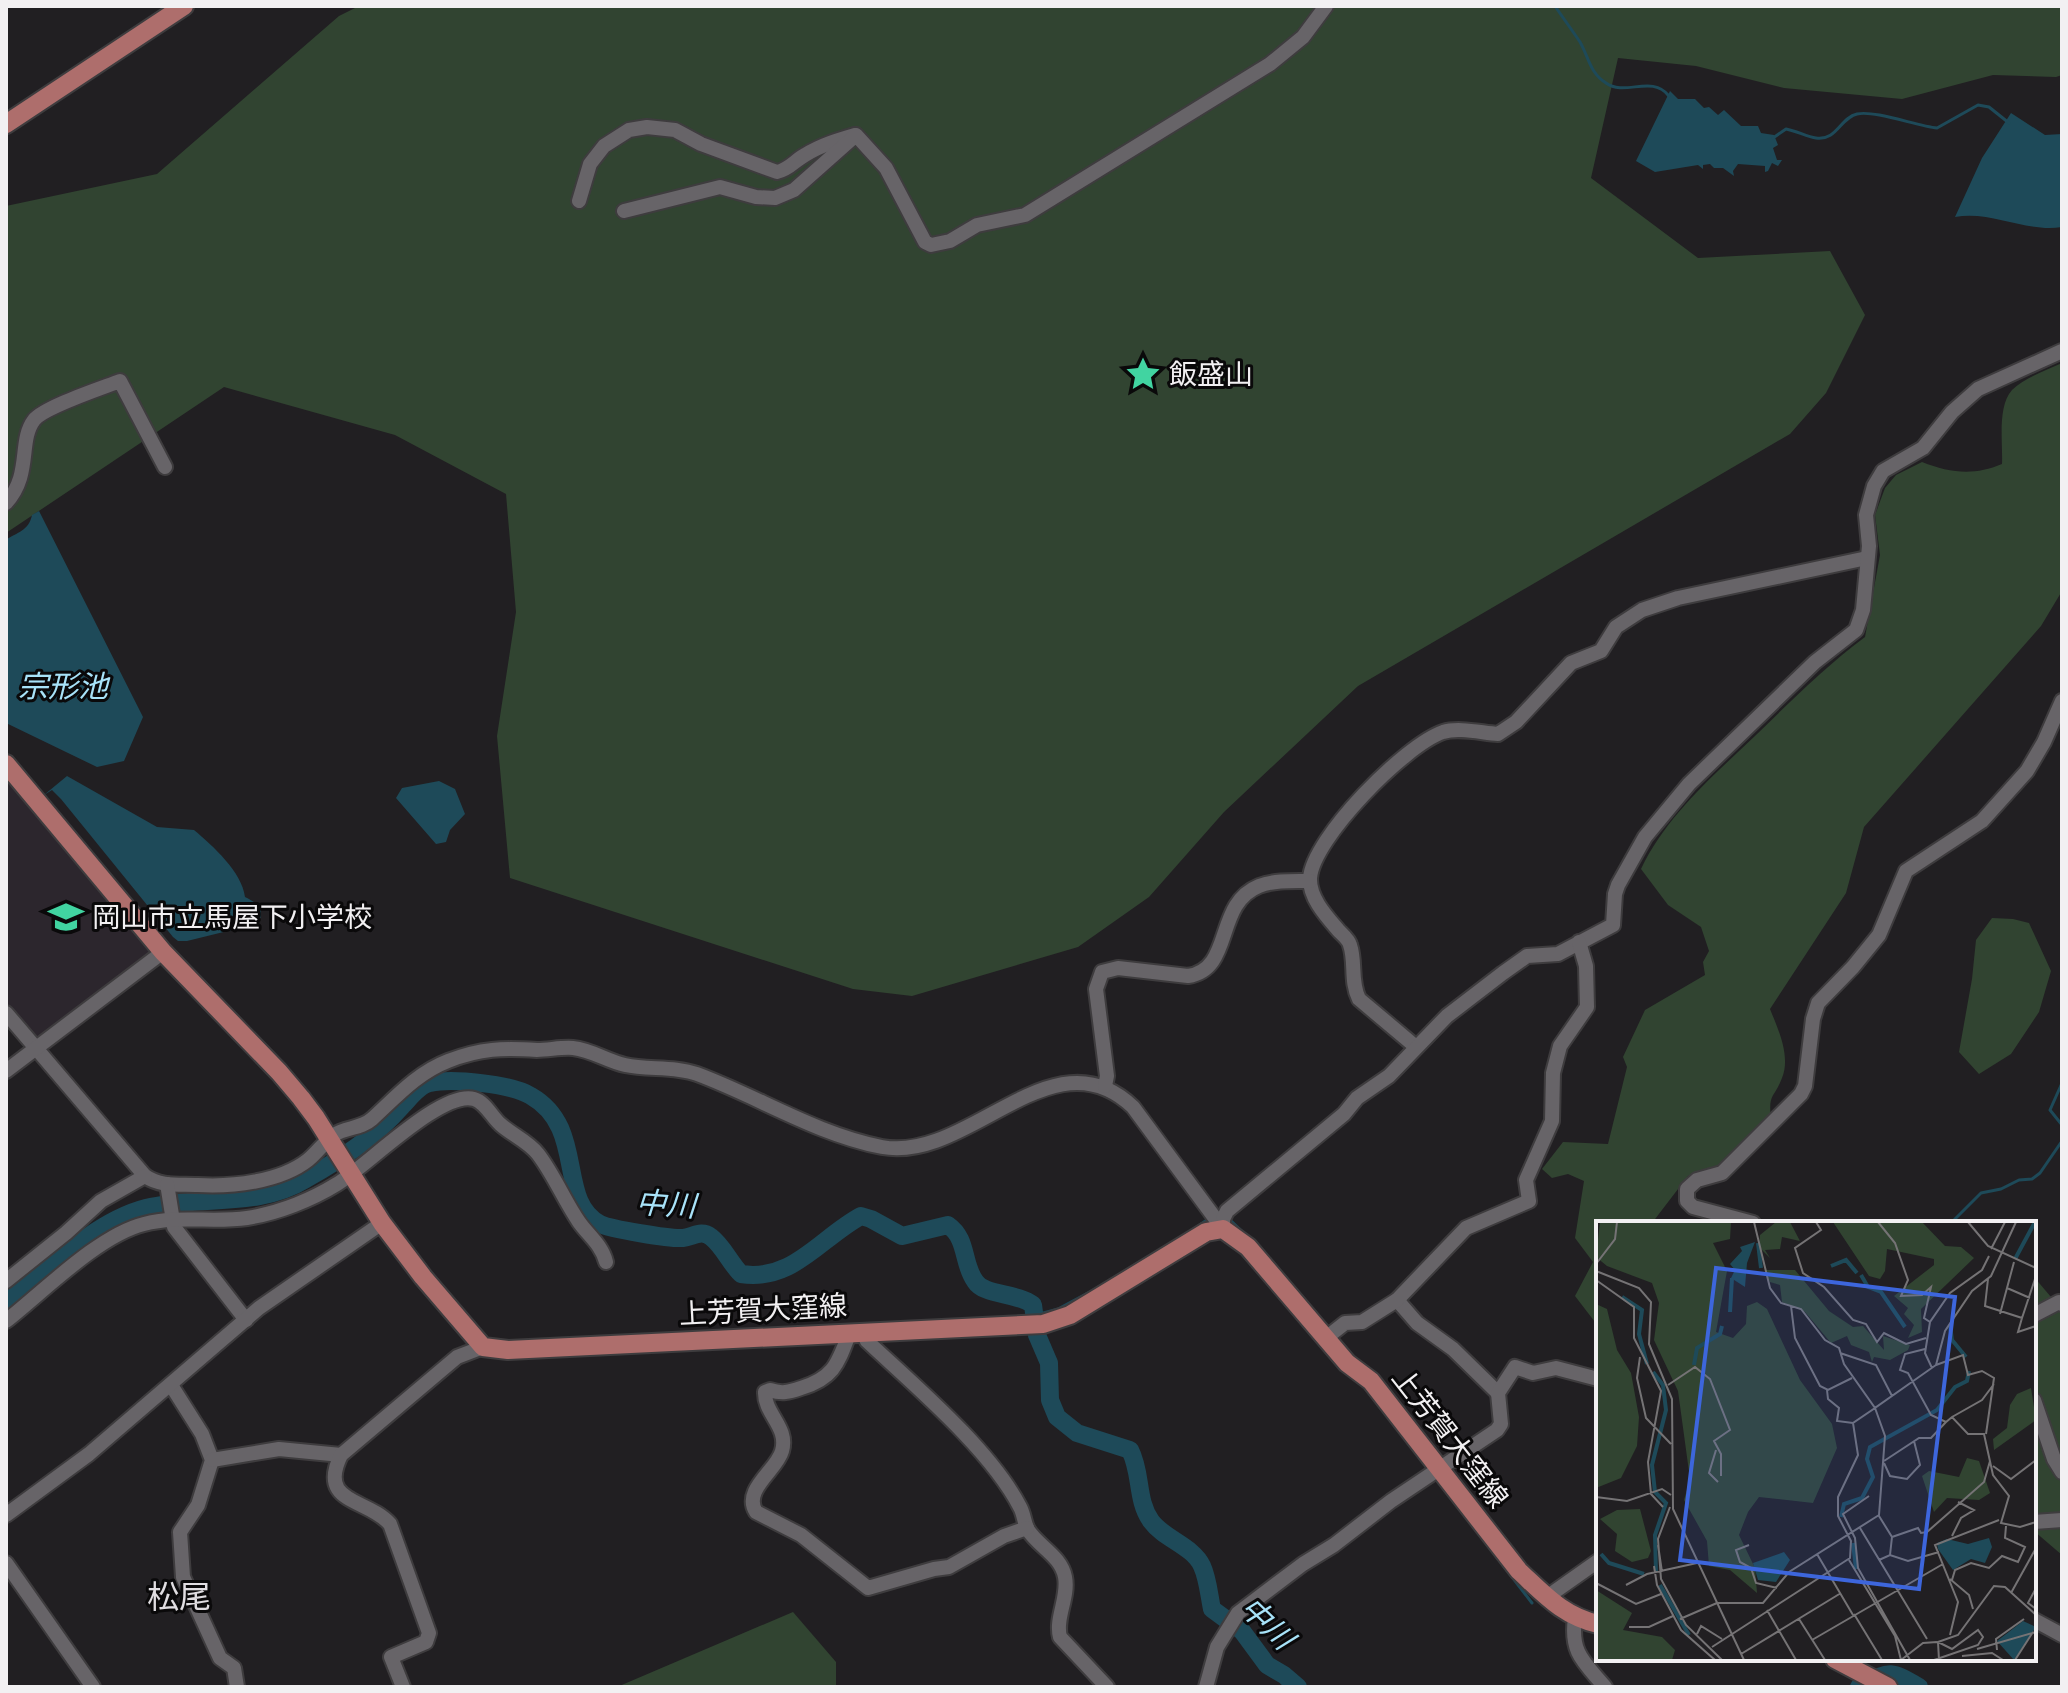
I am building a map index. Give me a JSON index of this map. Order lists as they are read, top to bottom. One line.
{"streets":{"main road":["上芳賀大窪線"]},"districts":["松尾"],"water":["宗形池","中川"],"places":{"place":["飯盛山"],"school or university":["岡山市立馬屋下小学校"]}}
